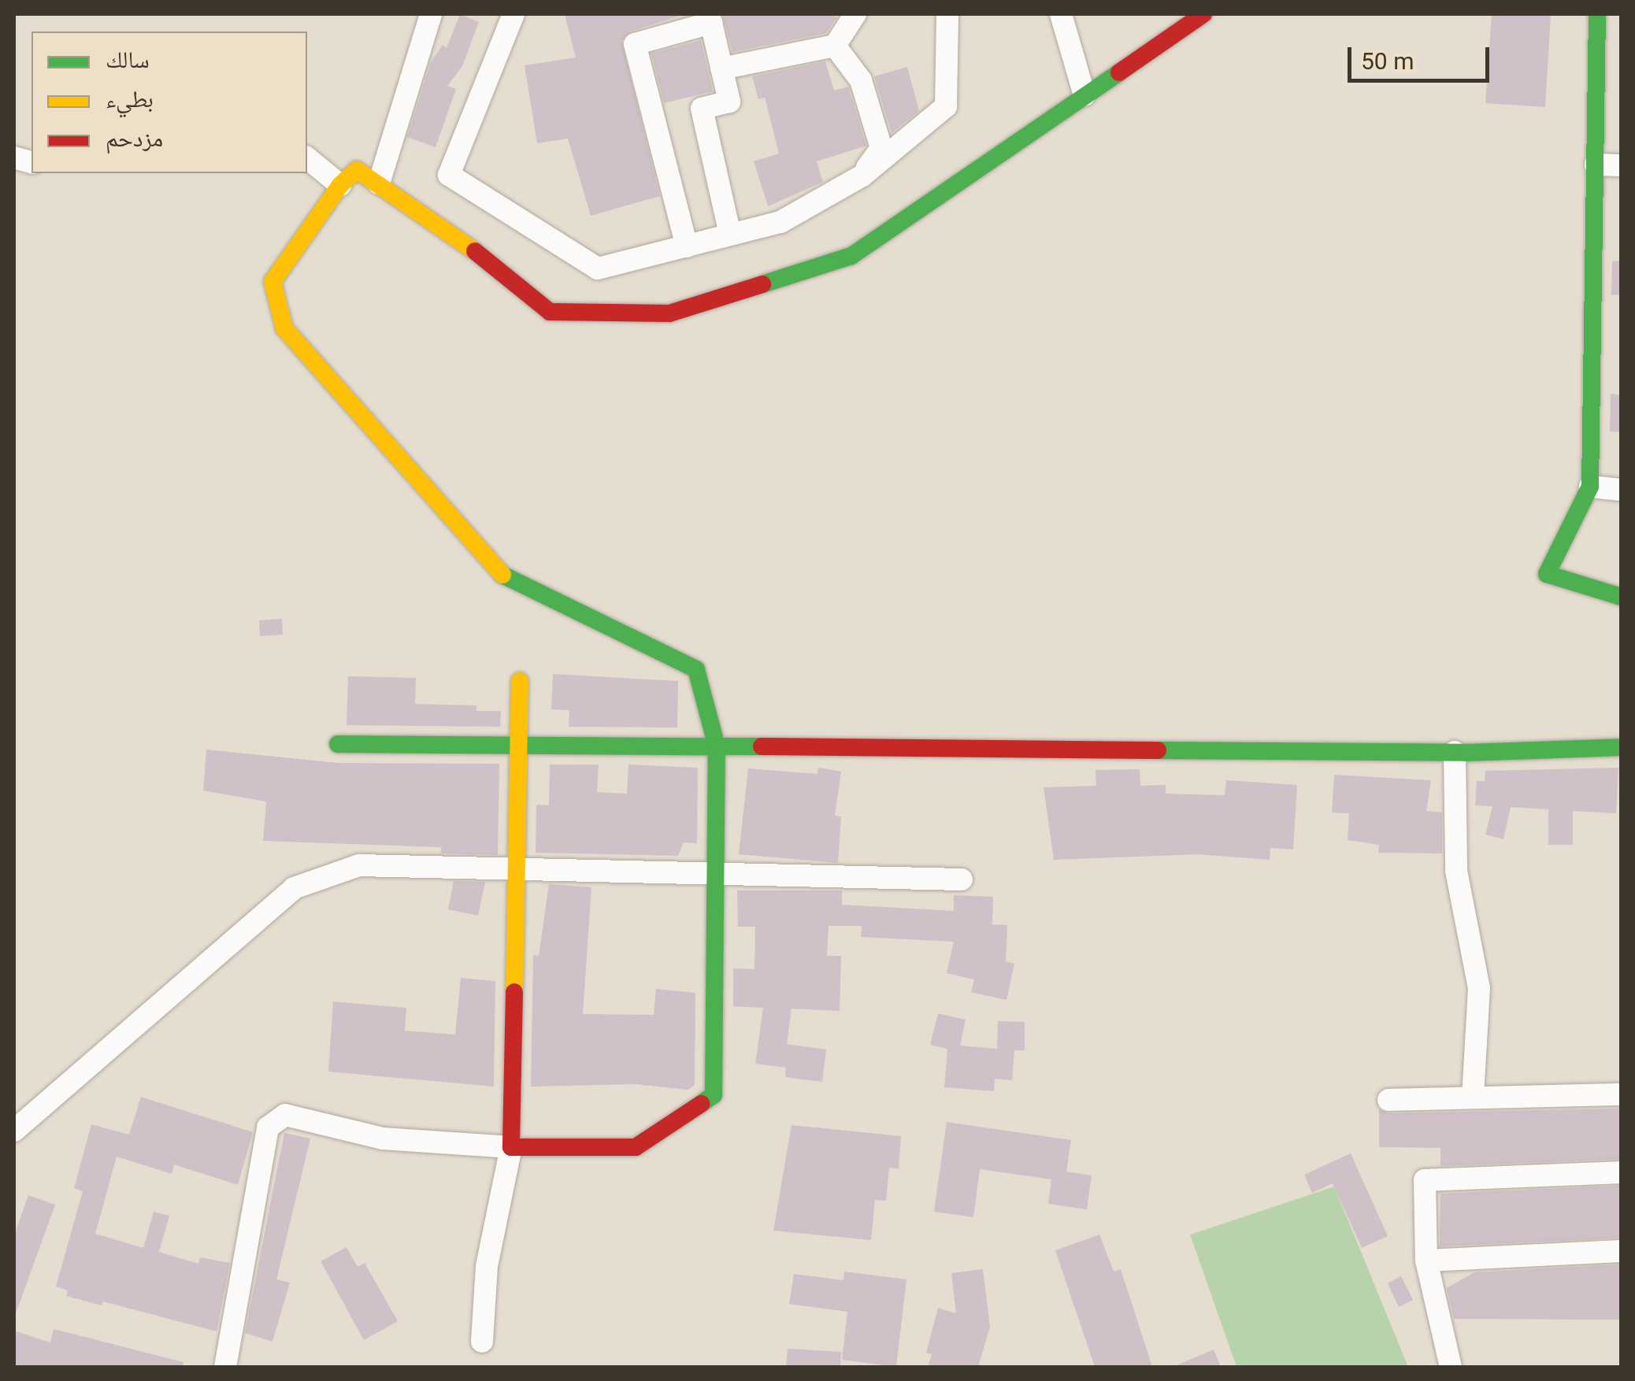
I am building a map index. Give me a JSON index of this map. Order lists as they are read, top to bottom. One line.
{"legend":["سالك","بطيء","مزدحم"],"scale_bar":"50 m"}
